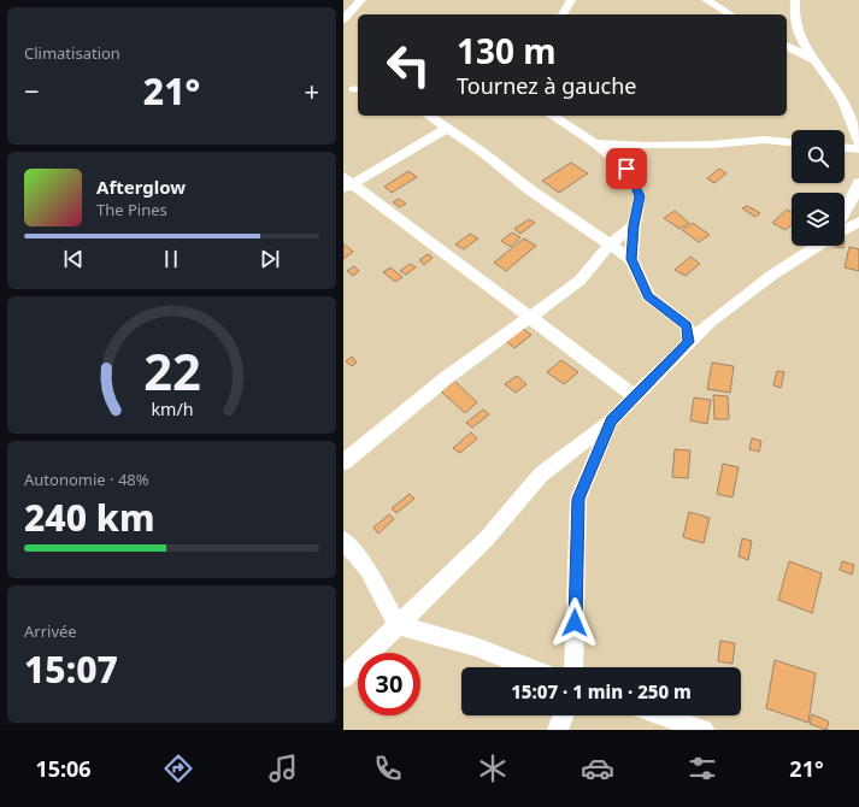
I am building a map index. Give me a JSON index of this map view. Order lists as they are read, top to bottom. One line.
{"page":{"tile":["Climatisation",["Autonomie · 48%","240 km"],["Arrivée","15:07"]],"turn":["130 m","Tournez à gauche"],"heat":["−","21°","+"],"song":["Afterglow","The Pines"],"limit":"30","trip":"15:07 · 1 min · 250 m","tabs":["15:06","21°"],"gauge":["22","km/h"]}}
